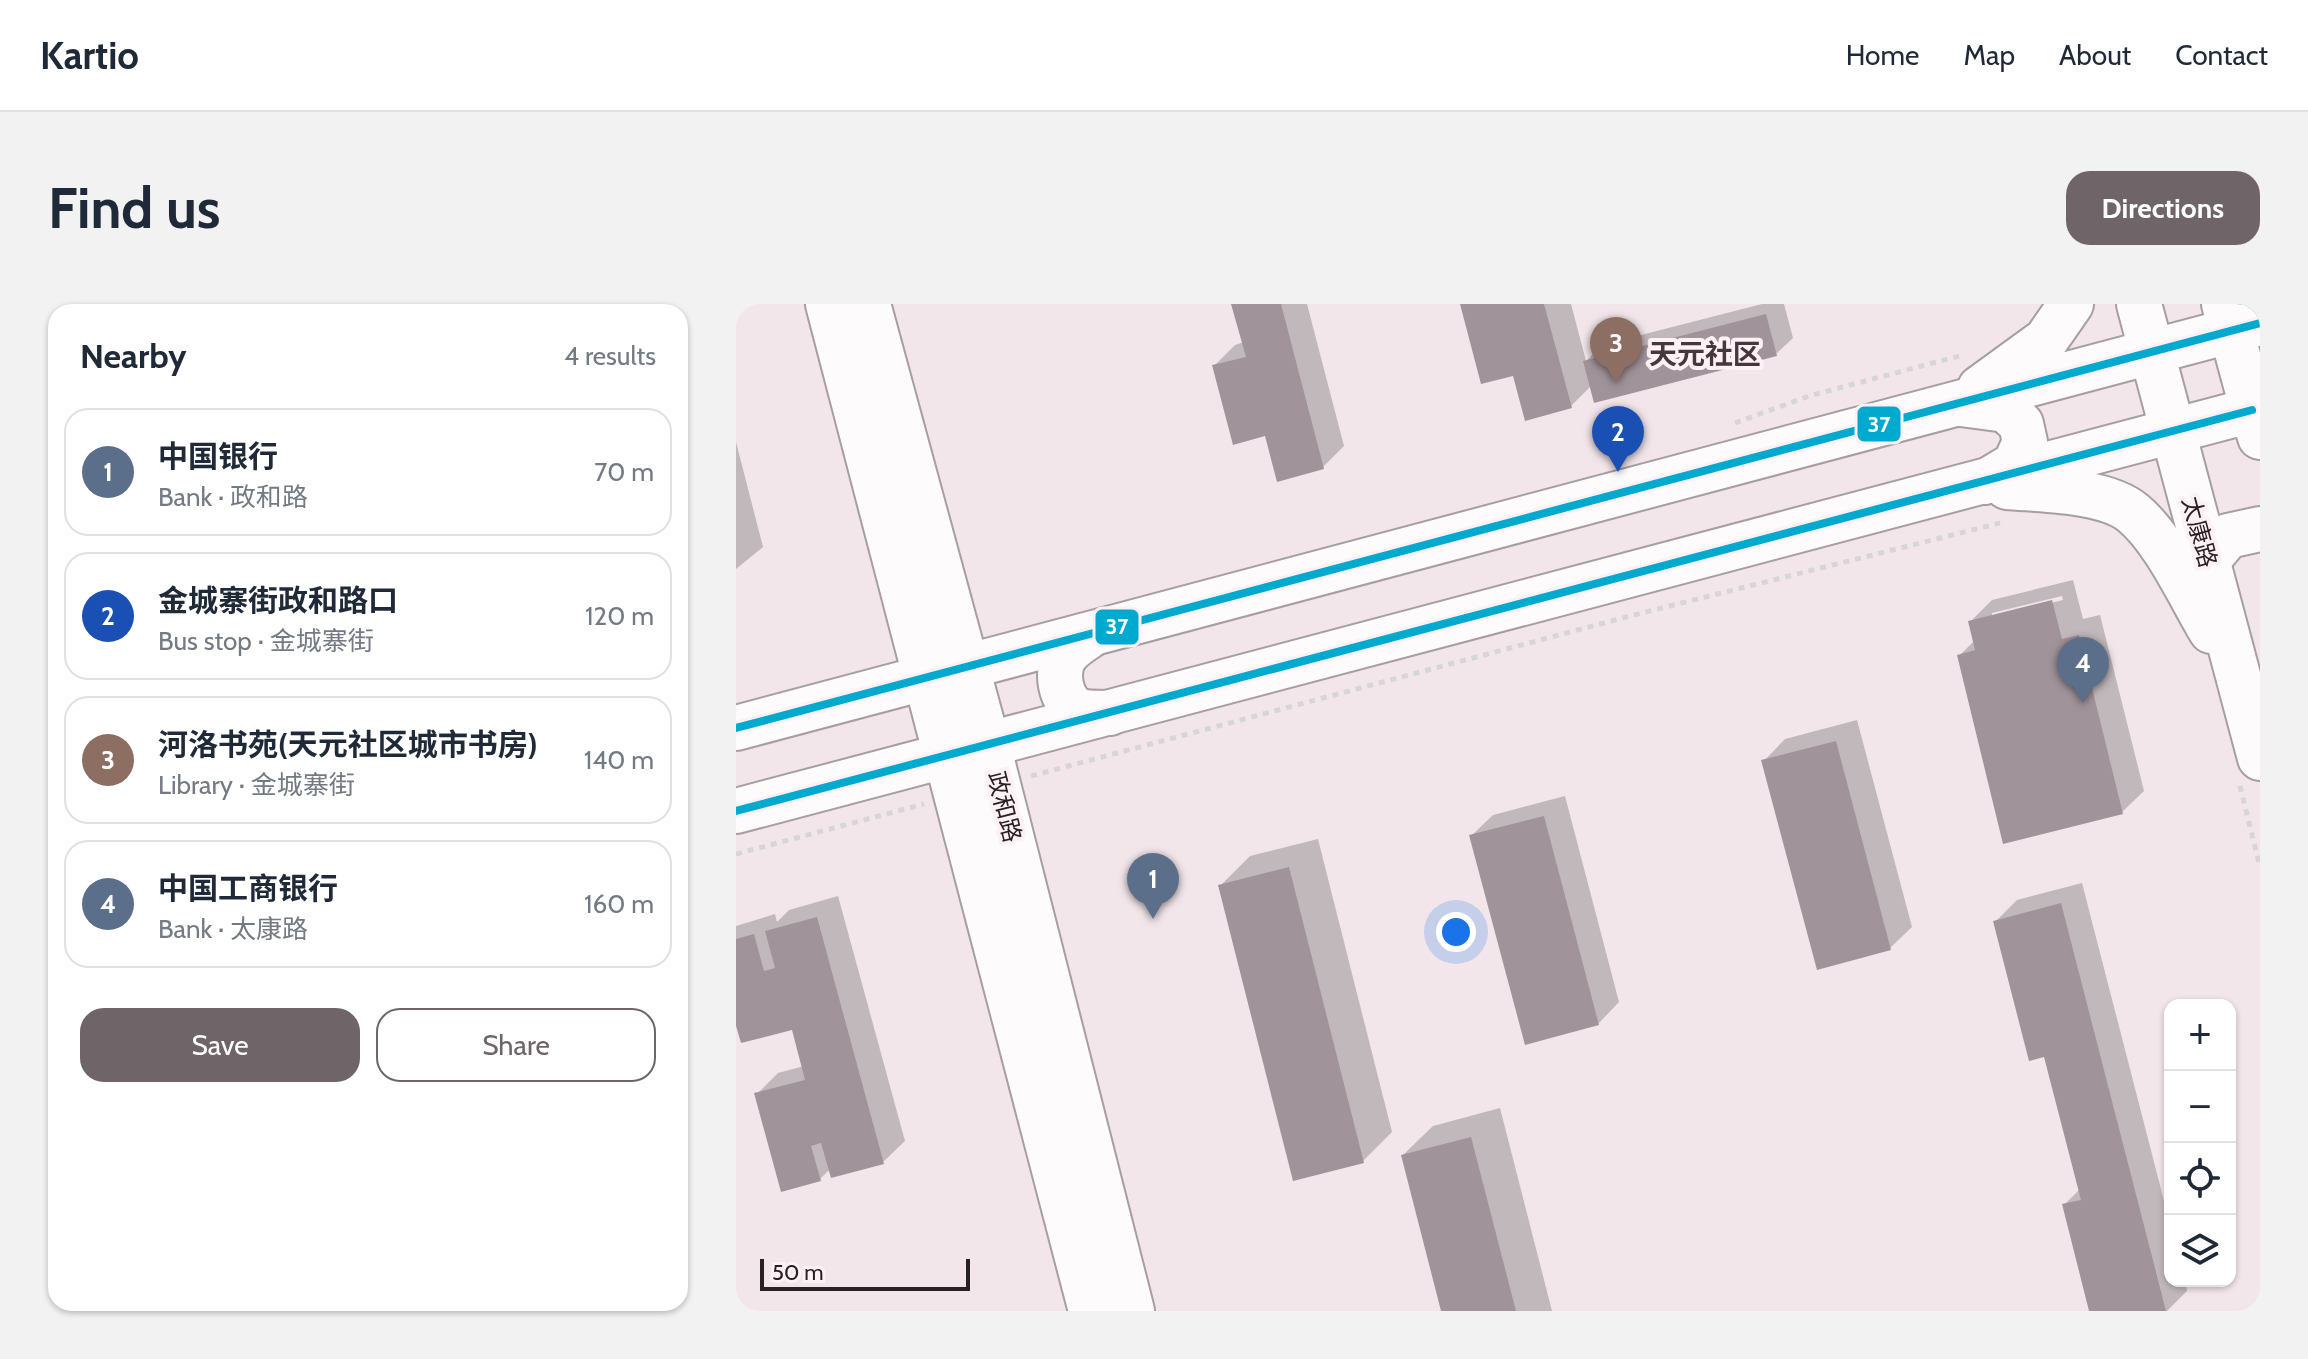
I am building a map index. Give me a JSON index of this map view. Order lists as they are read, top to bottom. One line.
{"streets":{"main road":["太康路","政和路"]},"districts":["天元社区"],"lines":["transit line 37"],"scale_bar":"50 m","page":{"header":"Kartio","nav":["Home","Map","About","Contact"],"buttons":["Directions",["Save","Share"]],"title":"Find us","heading":["Nearby","4 results"],"pins":["3","2","4","1"],"list":[{"mark":"1","name":"中国银行","note":"Bank · 政和路","value":"70 m"},{"mark":"2","name":"金城寨街政和路口","note":"Bus stop · 金城寨街","value":"120 m"},{"mark":"3","name":"河洛书苑(天元社区城市书房)","note":"Library · 金城寨街","value":"140 m"},{"mark":"4","name":"中国工商银行","note":"Bank · 太康路","value":"160 m"}],"map_buttons":["+","−"],"scale":"50 m"}}
